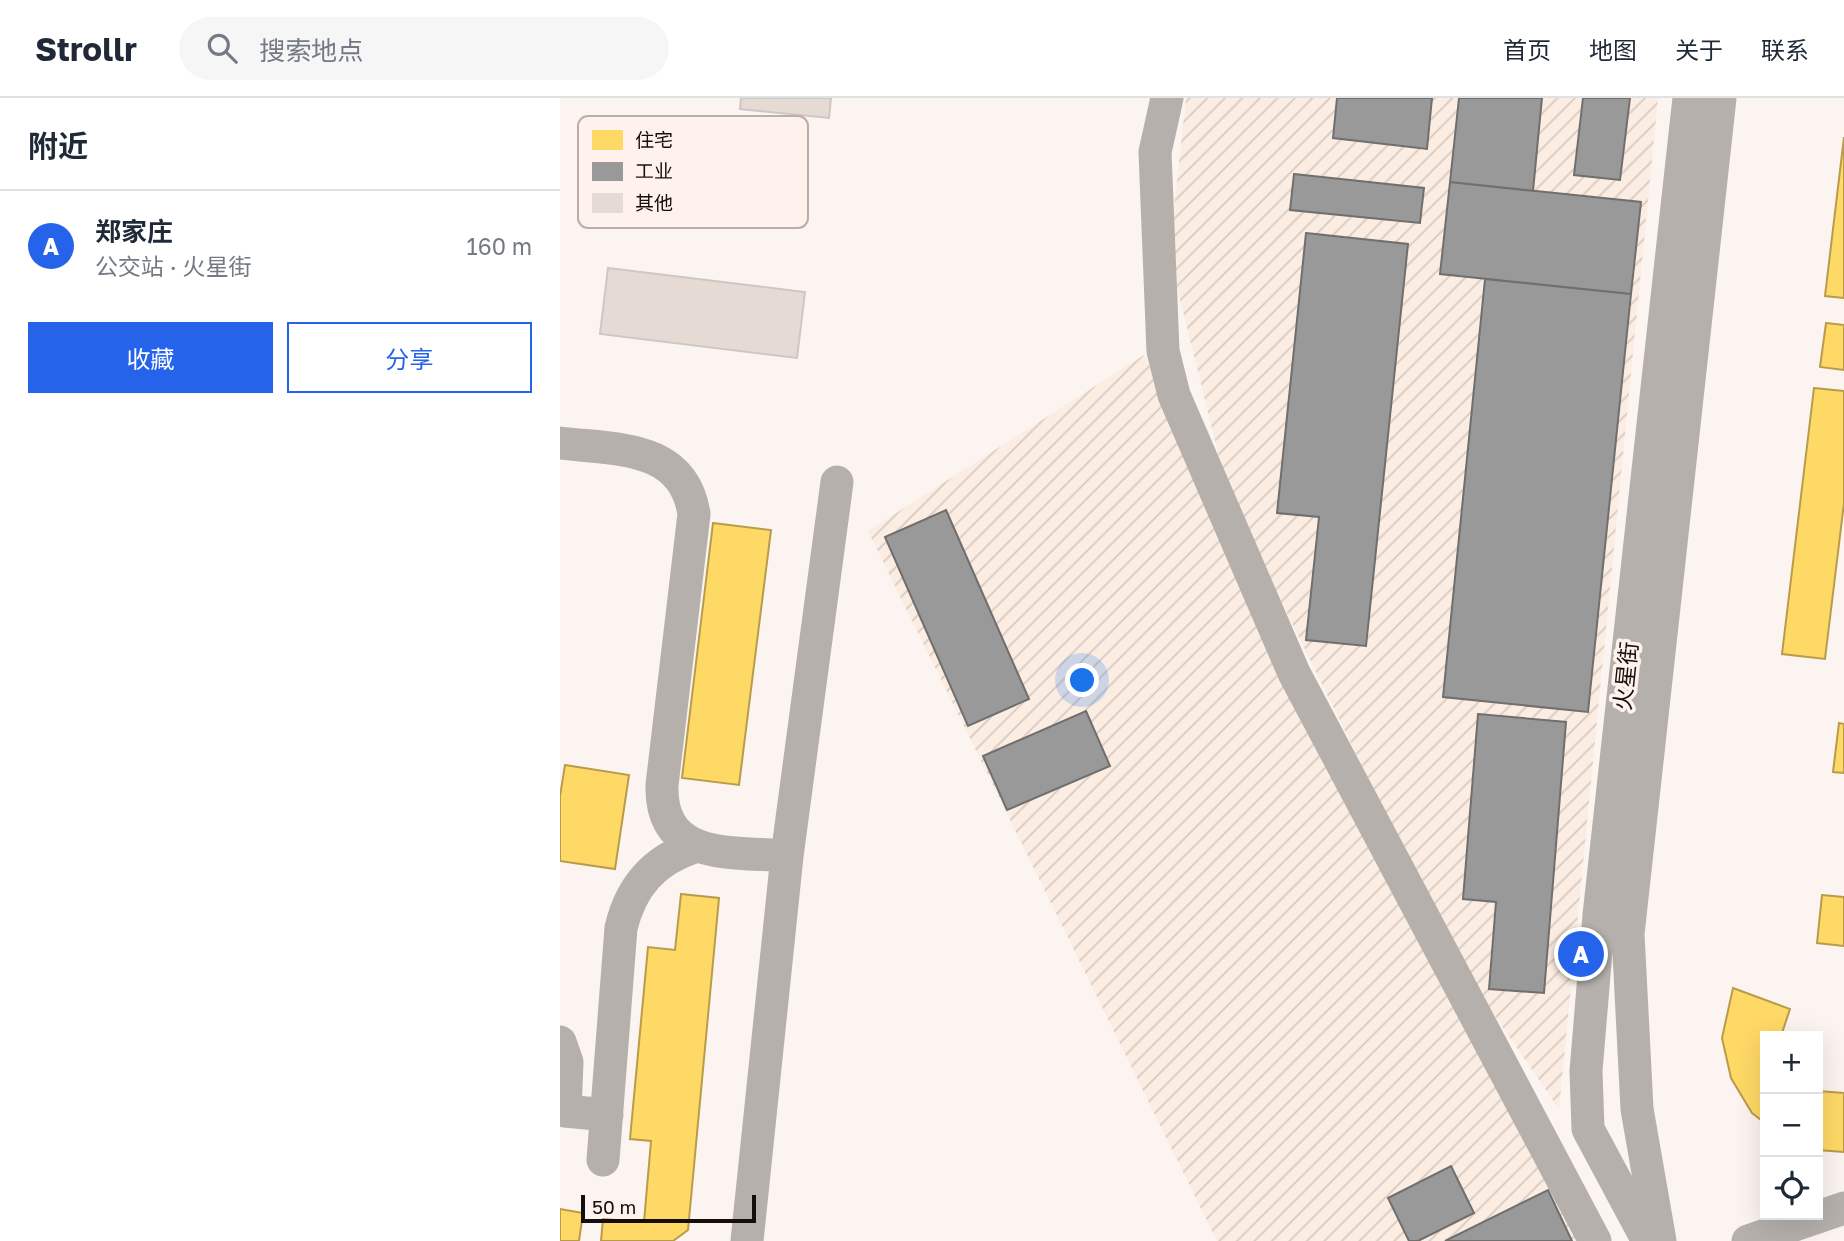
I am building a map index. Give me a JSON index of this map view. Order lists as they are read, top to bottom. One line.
{"streets":{"street":["火星街"]},"legend":["住宅","工业","其他"],"scale_bar":"50 m","page":{"header":"Strollr","search":"搜索地点","nav":["首页","地图","关于","联系"],"heading":"附近","list":[{"mark":"A","name":"郑家庄","note":"公交站 · 火星街","value":"160 m"}],"buttons":["收藏","分享"],"pins":"A","map_buttons":["+","−"],"scale":"50 m"}}
